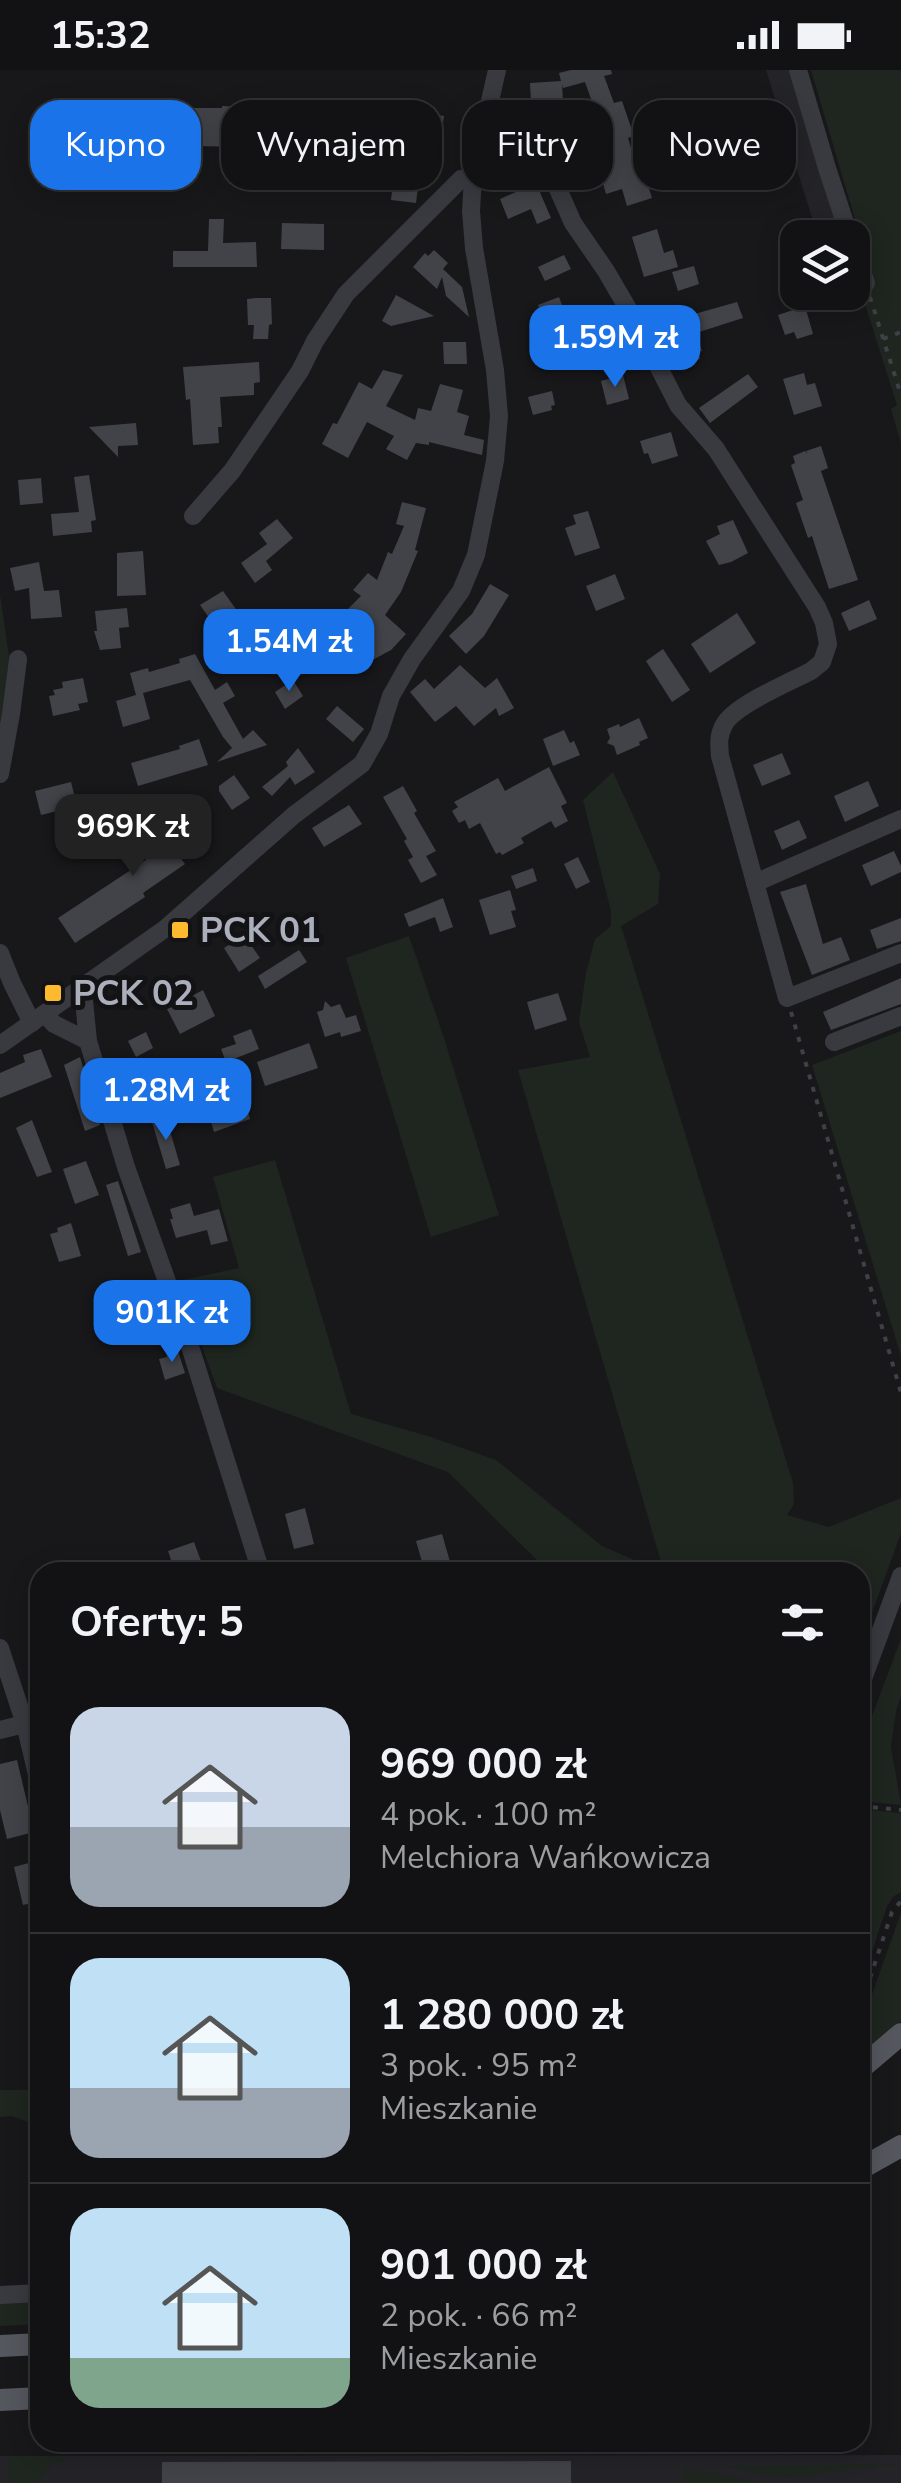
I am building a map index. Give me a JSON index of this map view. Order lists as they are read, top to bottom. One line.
{"places":{"transit":["PCK 01","PCK 02"]},"page":{"status":"15:32","chip":["Kupno","Wynajem","Filtry","Nowe"],"price":["1.59M zł","1.54M zł","969K zł","1.28M zł","901K zł"],"heading":"Oferty: 5","list":[{"name":"969 000 zł","note":"4 pok. · 100 m² · Melchiora Wańkowicza"},{"name":"1 280 000 zł","note":"3 pok. · 95 m² · Mieszkanie"},{"name":"901 000 zł","note":"2 pok. · 66 m² · Mieszkanie"}]}}
